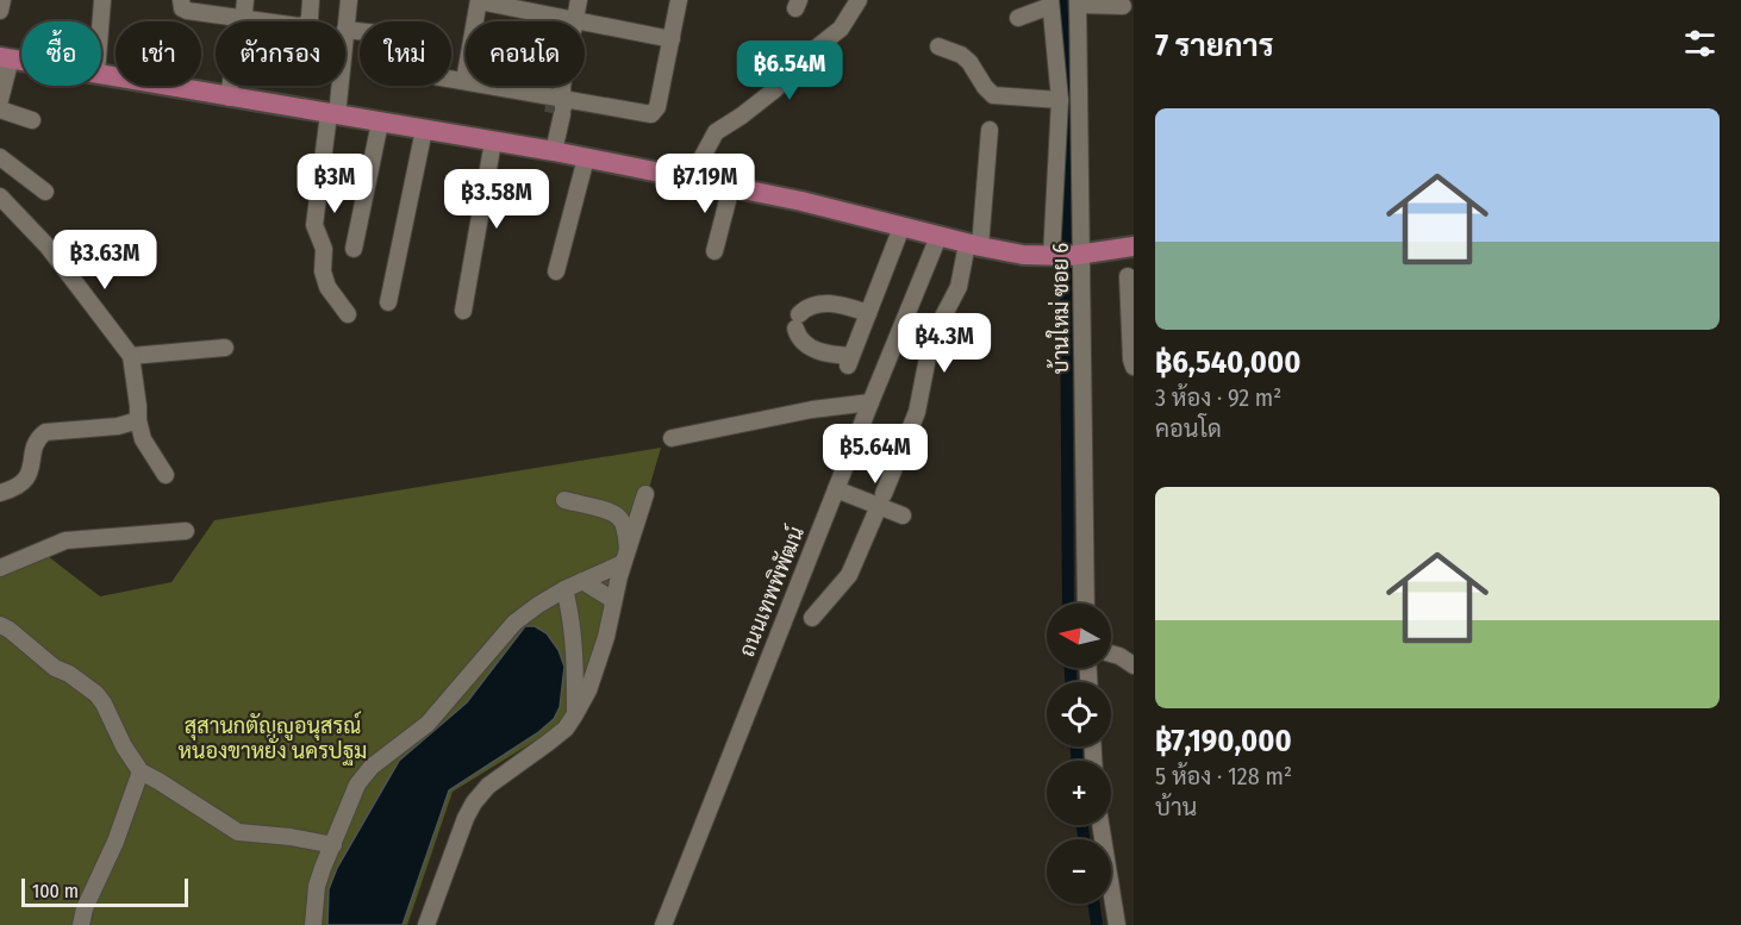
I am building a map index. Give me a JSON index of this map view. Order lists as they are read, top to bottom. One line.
{"streets":{"street":["บ้านใหม่ ซอย 6","ถนนเทพพิพัฒน์"]},"parks":["สุสานกตัญญูอนุสรณ์ หนองขาหยั่ง นครปฐม"],"scale_bar":"100 m","north":"left","page":{"heading":"7 รายการ","chip":["ซื้อ","เช่า","ตัวกรอง","ใหม่","คอนโด"],"price":["฿6.54M","฿3M","฿7.19M","฿3.58M","฿3.63M","฿4.3M","฿5.64M"],"list":[{"name":"฿6,540,000","note":"3 ห้อง · 92 m² · คอนโด"},{"name":"฿7,190,000","note":"5 ห้อง · 128 m² · บ้าน"}],"map_buttons":["+","−"],"scale":"100 m"}}
